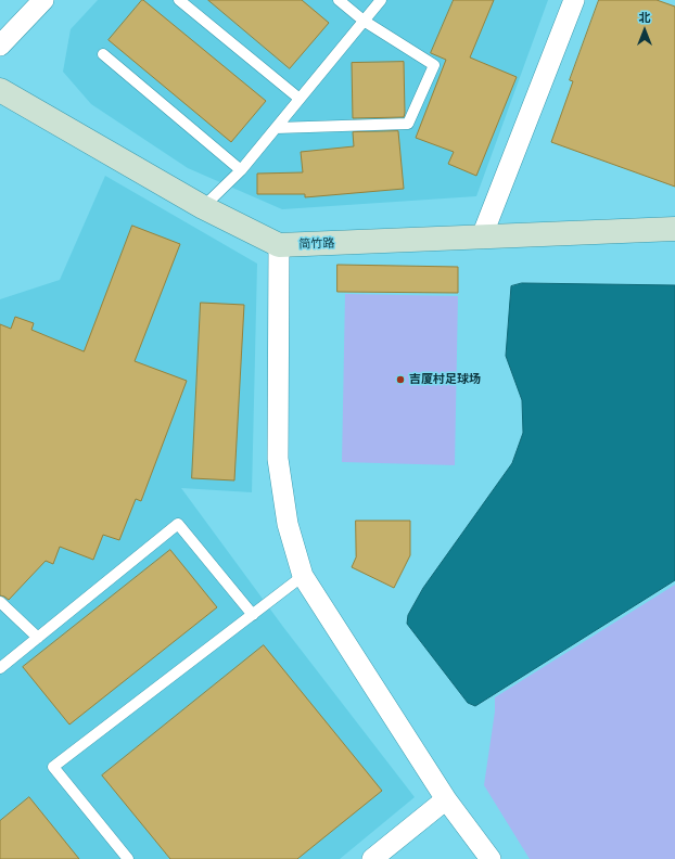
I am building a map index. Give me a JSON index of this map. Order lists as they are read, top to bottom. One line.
{"streets":{"street":["简竹路"]},"places":["吉厦村足球场"],"north":"top"}
